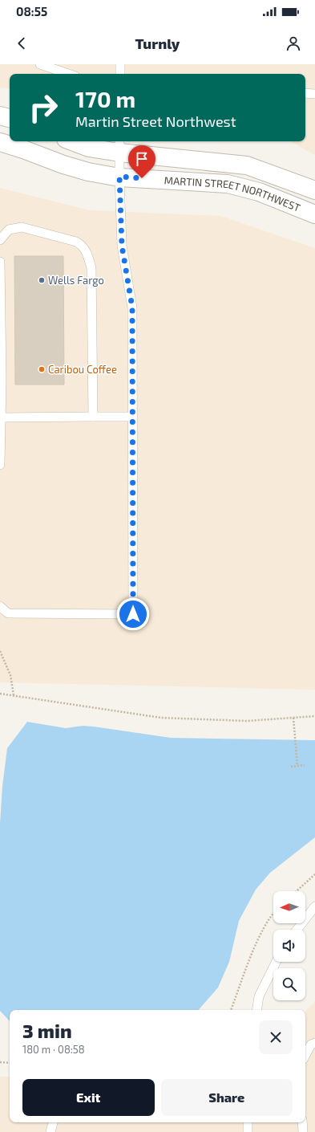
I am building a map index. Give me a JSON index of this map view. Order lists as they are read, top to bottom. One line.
{"streets":{"street":["MARTIN STREET NORTHWEST"]},"places":["Wells Fargo","Caribou Coffee"],"north":"left","page":{"status":"08:55","header":"Turnly","turn":["170 m","Martin Street Northwest"],"heading":["3 min","180 m · 08:58"],"buttons":["Exit","Share"]}}
